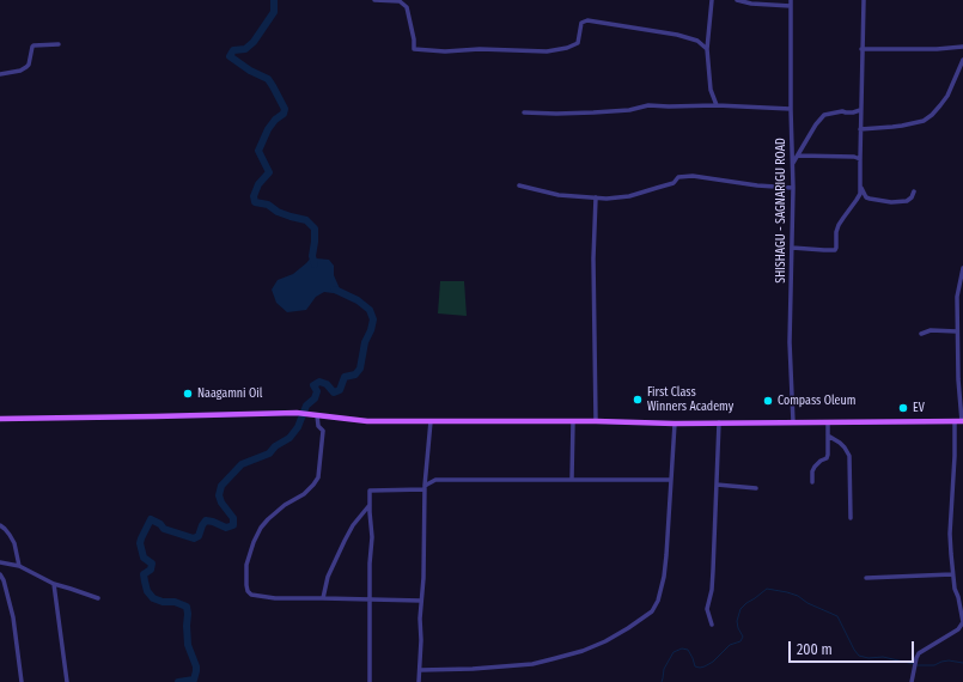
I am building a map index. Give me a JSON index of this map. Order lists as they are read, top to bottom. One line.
{"streets":{"street":["SHISHAGU - SAGNARIGU ROAD"]},"places":["Naagamni Oil","First Class Winners Academy","Compass Oleum","EV"],"scale_bar":"200 m"}
